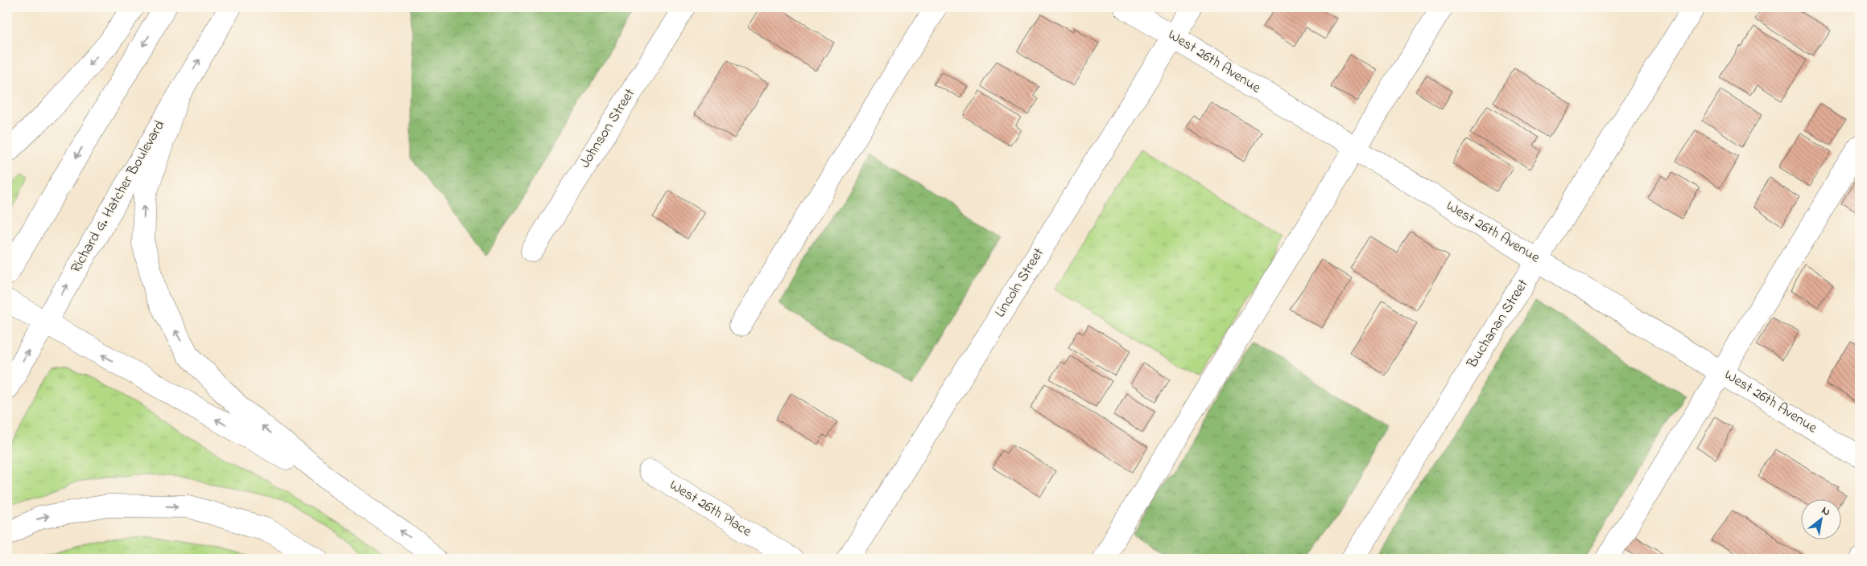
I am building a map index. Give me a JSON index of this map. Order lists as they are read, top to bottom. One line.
{"streets":{"main road":["West 26th Avenue","Johnson Street","Richard G. Hatcher Boulevard","Lincoln Street","Buchanan Street","West 26th Place"]},"crossings":[["West 26th Avenue","Lincoln Street"],["West 26th Avenue","Buchanan Street"]],"north":"top right"}
